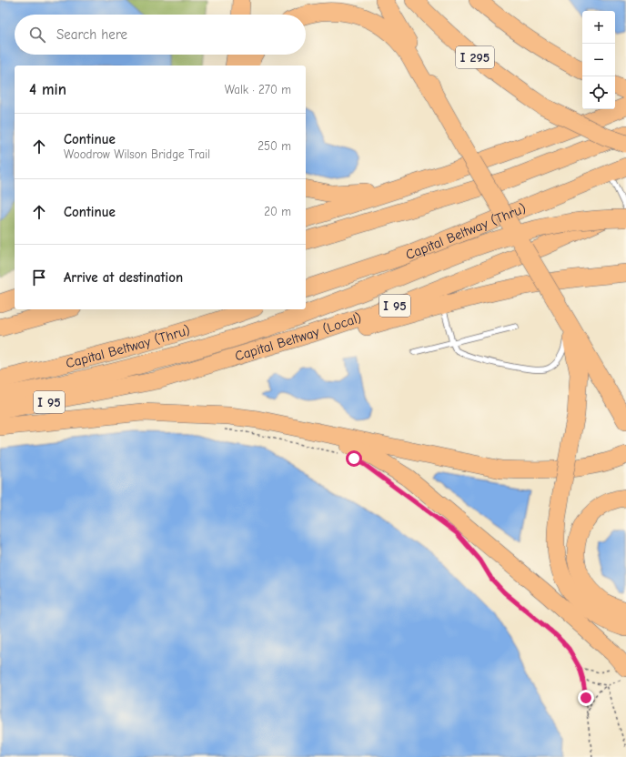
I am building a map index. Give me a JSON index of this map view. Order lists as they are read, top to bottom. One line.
{"streets":{"highway":["I 295","Capital Beltway (Thru)","I 95","Capital Beltway (Local)"]},"page":{"map_buttons":["+","−"],"search":"Search here","heading":["4 min","Walk · 270 m"],"list":[["Continue","Woodrow Wilson Bridge Trail","250 m"],["Continue","20 m"],"Arrive at destination"]}}
